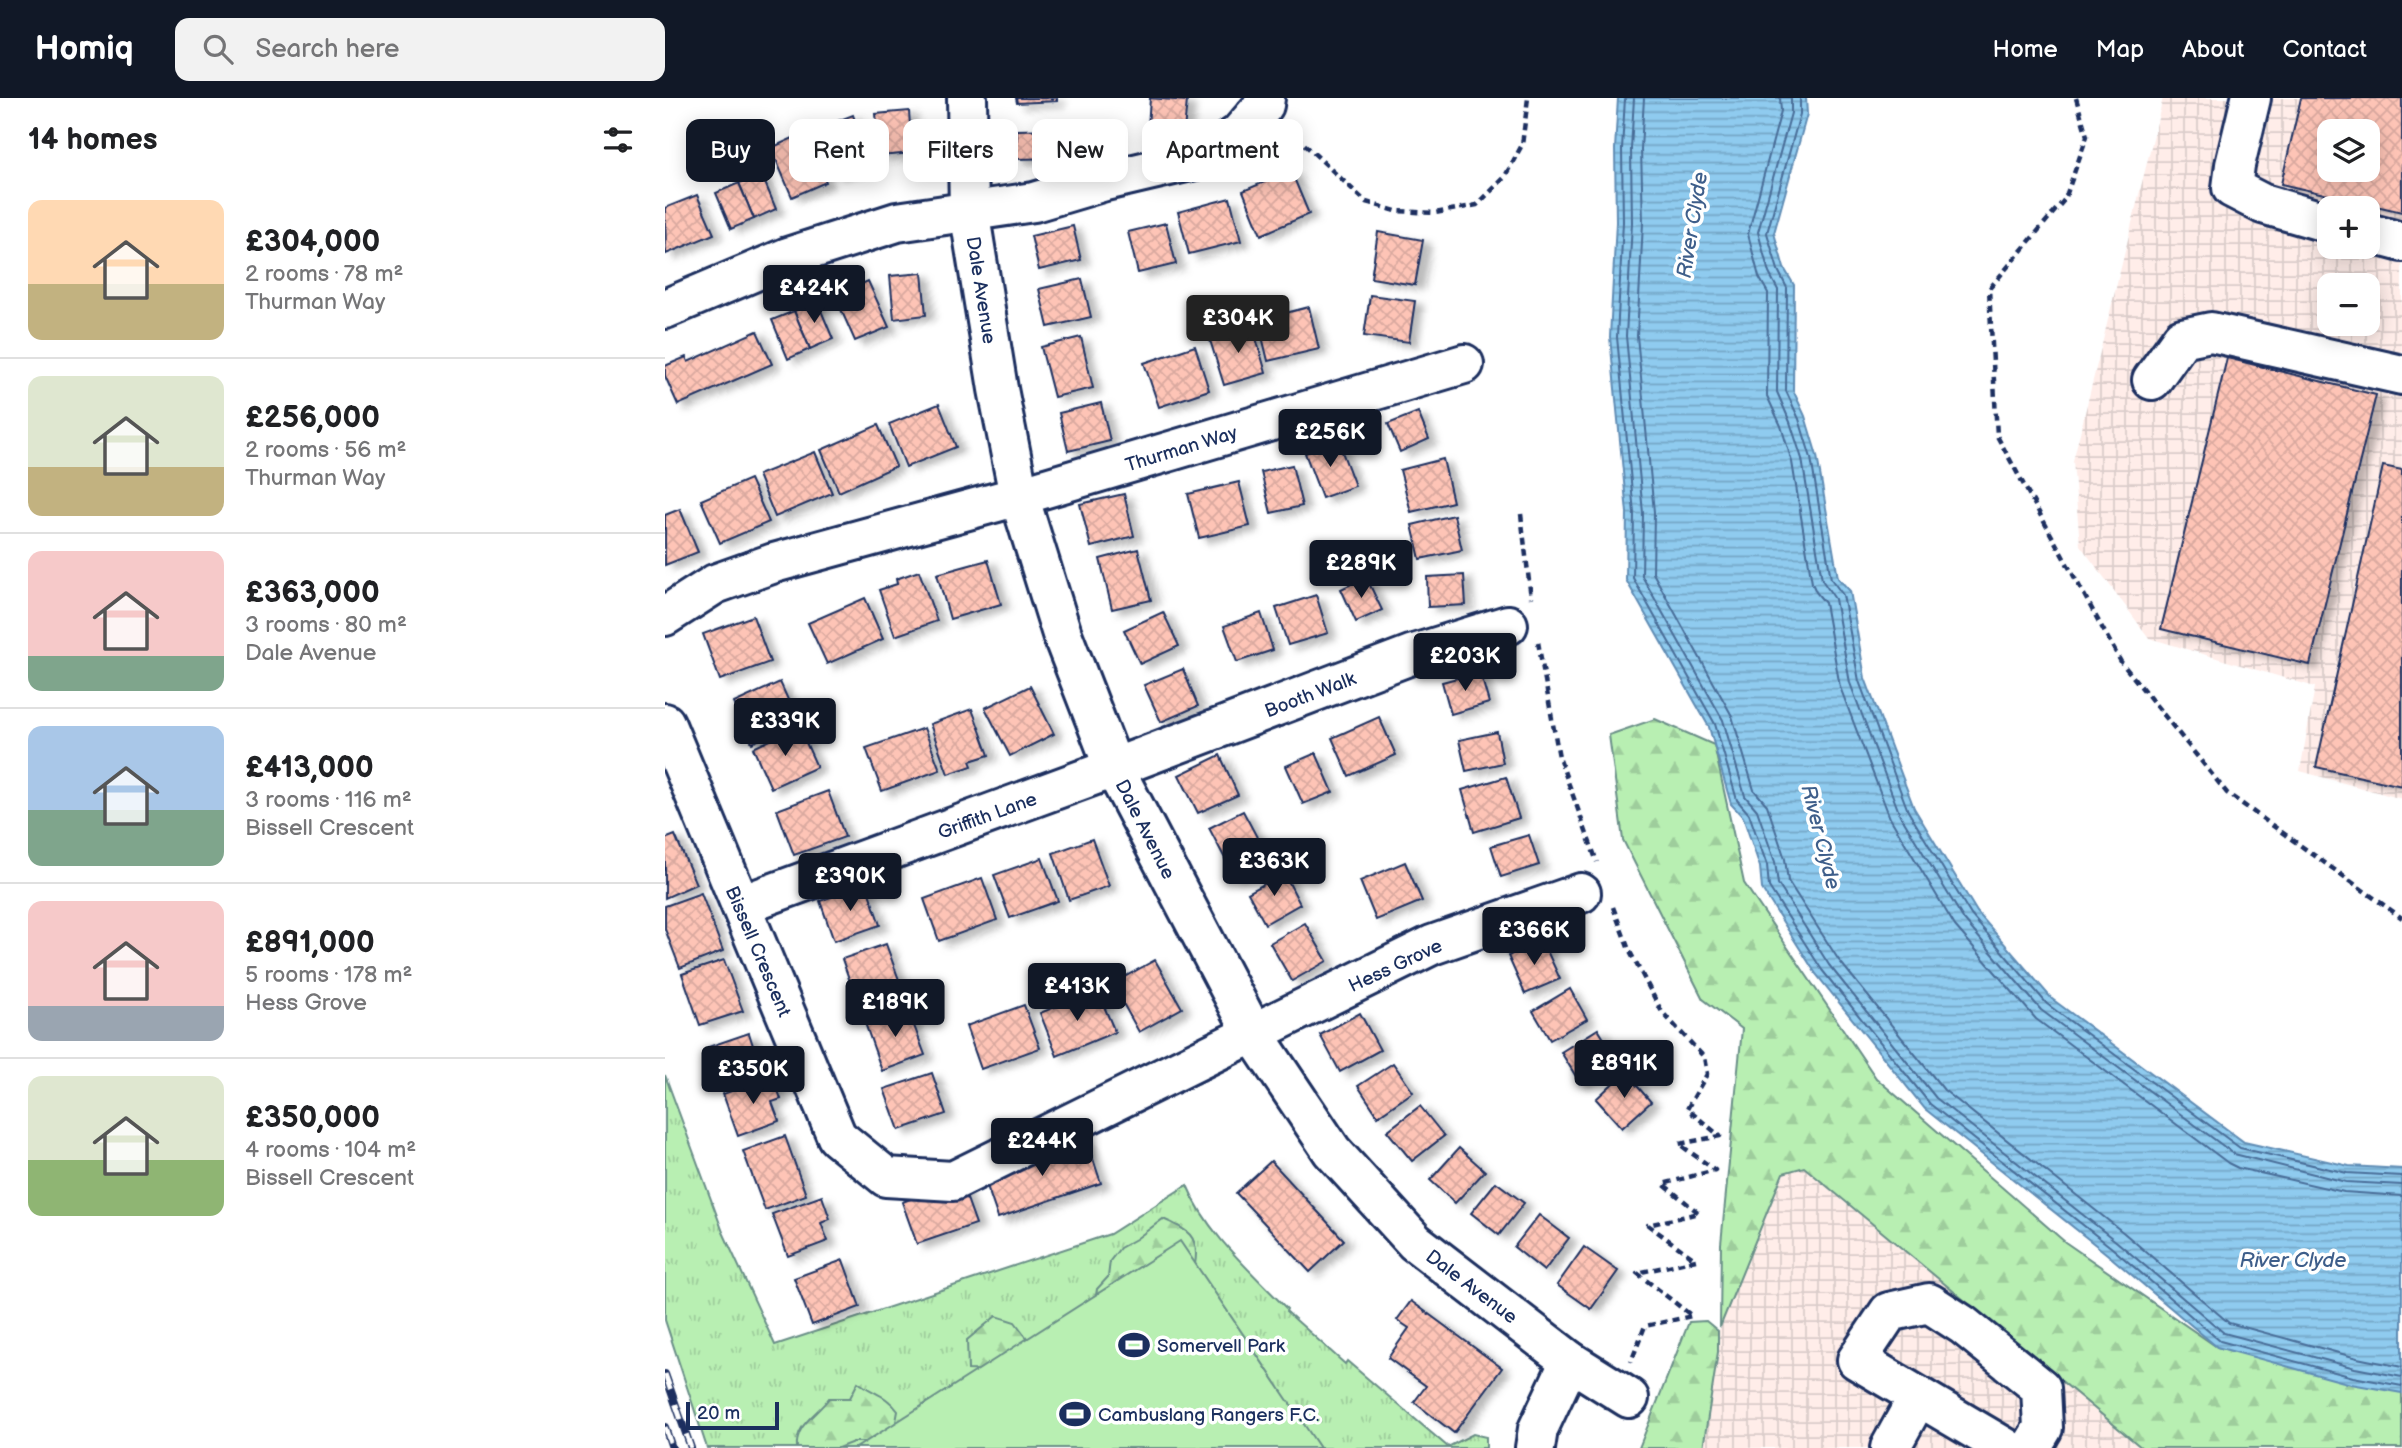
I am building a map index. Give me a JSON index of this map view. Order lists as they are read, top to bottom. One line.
{"streets":{"street":["Dale Avenue","Thurman Way","Booth Walk","Griffith Lane","Bissell Crescent","Hess Grove"]},"crossings":[["Dale Avenue","Thurman Way"],["Dale Avenue","Booth Walk"],["Dale Avenue","Griffith Lane"],["Dale Avenue","Bissell Crescent"],["Dale Avenue","Hess Grove"],["Booth Walk","Griffith Lane"],["Griffith Lane","Bissell Crescent"],["Bissell Crescent","Hess Grove"]],"water":["River Clyde"],"places":{"sports":["Somervell Park","Cambuslang Rangers F.C."]},"scale_bar":"20 m","page":{"header":"Homiq","search":"Search here","nav":["Home","Map","About","Contact"],"heading":"14 homes","map_buttons":["+","−"],"chip":["Buy","Rent","Filters","New","Apartment"],"list":[{"name":"£304,000","note":"2 rooms · 78 m² · Thurman Way"},{"name":"£256,000","note":"2 rooms · 56 m² · Thurman Way"},{"name":"£363,000","note":"3 rooms · 80 m² · Dale Avenue"},{"name":"£413,000","note":"3 rooms · 116 m² · Bissell Crescent"},{"name":"£891,000","note":"5 rooms · 178 m² · Hess Grove"},{"name":"£350,000","note":"4 rooms · 104 m² · Bissell Crescent"}],"price":["£424K","£304K","£256K","£289K","£203K","£339K","£363K","£390K","£366K","£413K","£189K","£891K","£350K","£244K"],"scale":"20 m"}}
